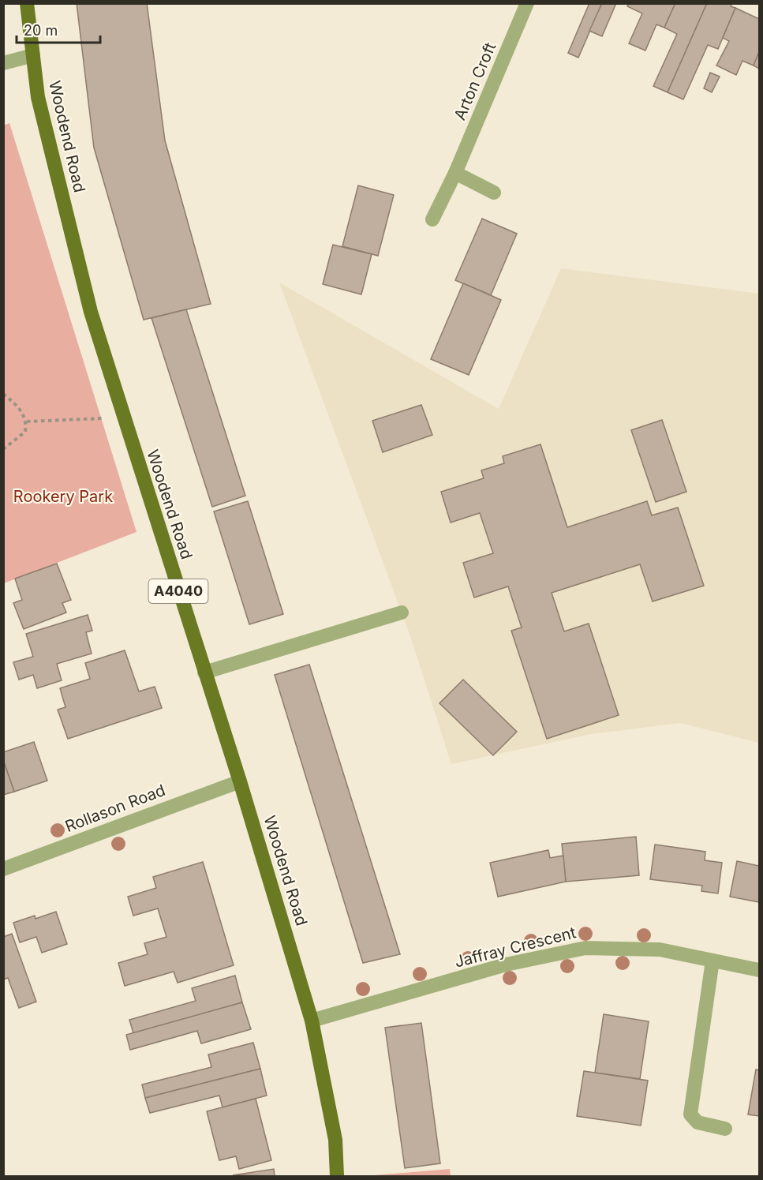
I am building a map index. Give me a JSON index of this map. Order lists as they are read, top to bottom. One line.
{"streets":{"main road":["Woodend Road","A4040"],"street":["Arton Croft","Rollason Road","Jaffray Crescent"]},"crossings":[["Woodend Road","Rollason Road"],["Woodend Road","Jaffray Crescent"]],"parks":["Rookery Park"],"scale_bar":"20 m"}
